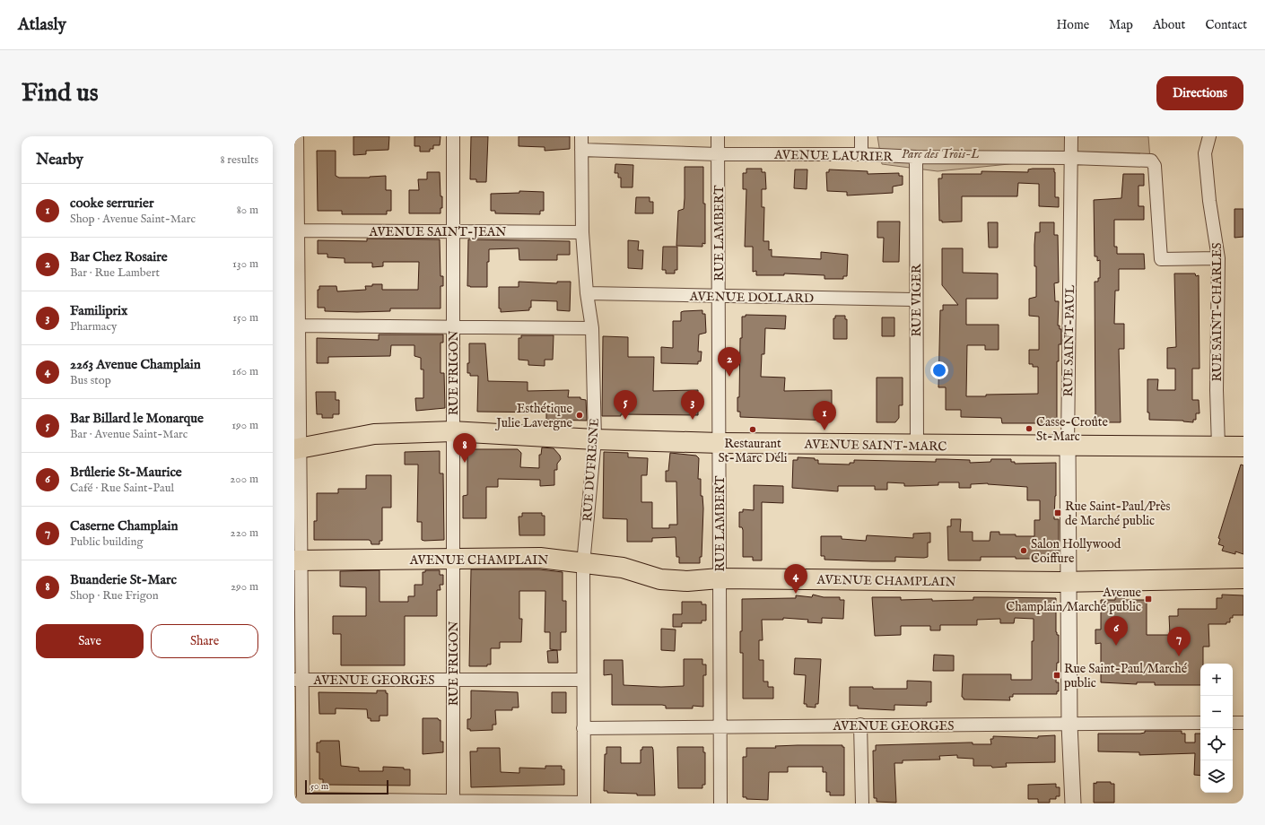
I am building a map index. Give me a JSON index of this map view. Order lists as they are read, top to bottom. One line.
{"streets":{"main road":["AVENUE SAINT-MARC","AVENUE CHAMPLAIN"],"street":["AVENUE LAURIER","AVENUE SAINT-JEAN","RUE LAMBERT","AVENUE DOLLARD","RUE VIGER","RUE SAINT-CHARLES","RUE SAINT-PAUL","RUE FRIGON","RUE DUFRESNE","AVENUE GEORGES"]},"crossings":[["AVENUE LAURIER","RUE LAMBERT"],["AVENUE LAURIER","RUE VIGER"],["AVENUE LAURIER","RUE SAINT-CHARLES"],["AVENUE LAURIER","RUE SAINT-PAUL"],["AVENUE LAURIER","RUE DUFRESNE"],["AVENUE SAINT-JEAN","RUE FRIGON"],["AVENUE SAINT-JEAN","RUE DUFRESNE"],["RUE LAMBERT","AVENUE DOLLARD"],["RUE LAMBERT","AVENUE SAINT-MARC"],["RUE LAMBERT","AVENUE CHAMPLAIN"],["RUE LAMBERT","AVENUE GEORGES"],["AVENUE DOLLARD","RUE VIGER"],["AVENUE DOLLARD","RUE DUFRESNE"],["RUE VIGER","AVENUE SAINT-MARC"],["RUE SAINT-CHARLES","AVENUE SAINT-MARC"],["RUE SAINT-PAUL","AVENUE SAINT-MARC"],["RUE SAINT-PAUL","AVENUE CHAMPLAIN"],["RUE SAINT-PAUL","AVENUE GEORGES"],["RUE FRIGON","AVENUE SAINT-MARC"],["RUE FRIGON","AVENUE CHAMPLAIN"],["RUE FRIGON","AVENUE GEORGES"],["AVENUE SAINT-MARC","RUE DUFRESNE"],["RUE DUFRESNE","AVENUE CHAMPLAIN"],["RUE DUFRESNE","AVENUE GEORGES"]],"parks":["Parc des Trois-L"],"places":{"other":["Esthétique Julie Lavergne","Casse-Croûte St-Marc","Restaurant St-Marc Déli","Salon Hollywood Coiffure"],"transit":["Rue Saint-Paul/Près de Marché public","Avenue Champlain/Marché public","Rue Saint-Paul/Marché public"]},"scale_bar":"50 m","page":{"header":"Atlasly","nav":["Home","Map","About","Contact"],"buttons":["Directions",["Save","Share"]],"title":"Find us","heading":["Nearby","8 results"],"list":[{"mark":"1","name":"cooke serrurier","note":"Shop · Avenue Saint-Marc","value":"80 m"},{"mark":"2","name":"Bar Chez Rosaire","note":"Bar · Rue Lambert","value":"130 m"},{"mark":"3","name":"Familiprix","note":"Pharmacy","value":"150 m"},{"mark":"4","name":"2263 Avenue Champlain","note":"Bus stop","value":"160 m"},{"mark":"5","name":"Bar Billard le Monarque","note":"Bar · Avenue Saint-Marc","value":"190 m"},{"mark":"6","name":"Brûlerie St-Maurice","note":"Café · Rue Saint-Paul","value":"200 m"},{"mark":"7","name":"Caserne Champlain","note":"Public building","value":"220 m"},{"mark":"8","name":"Buanderie St-Marc","note":"Shop · Rue Frigon","value":"290 m"}],"pins":["2","3","5","1","8","4","6","7"],"map_buttons":["+","−"],"scale":"50 m"}}
